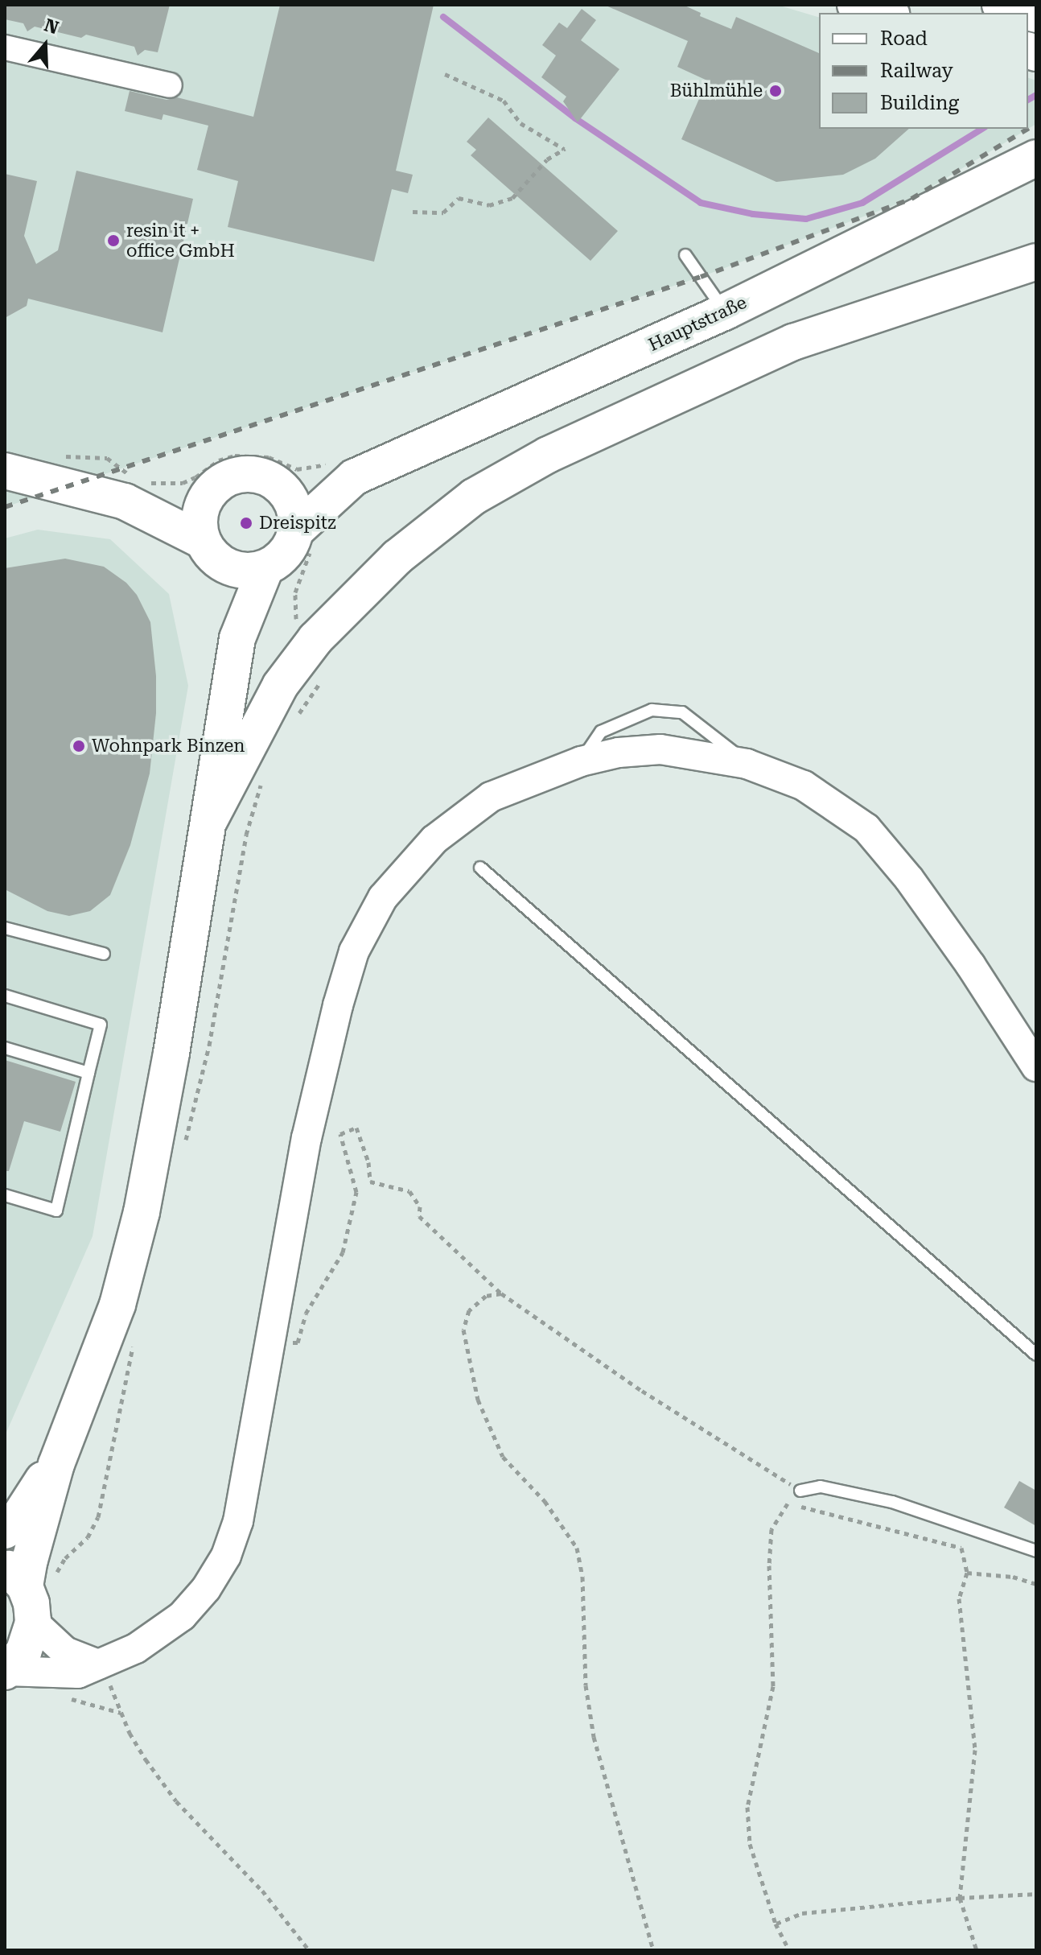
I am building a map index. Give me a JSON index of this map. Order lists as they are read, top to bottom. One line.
{"streets":{"main road":["Hauptstraße"]},"places":["Bühlmühle","resin it + office GmbH","Dreispitz","Wohnpark Binzen"],"legend":["Road","Railway","Building"],"north":"top"}
